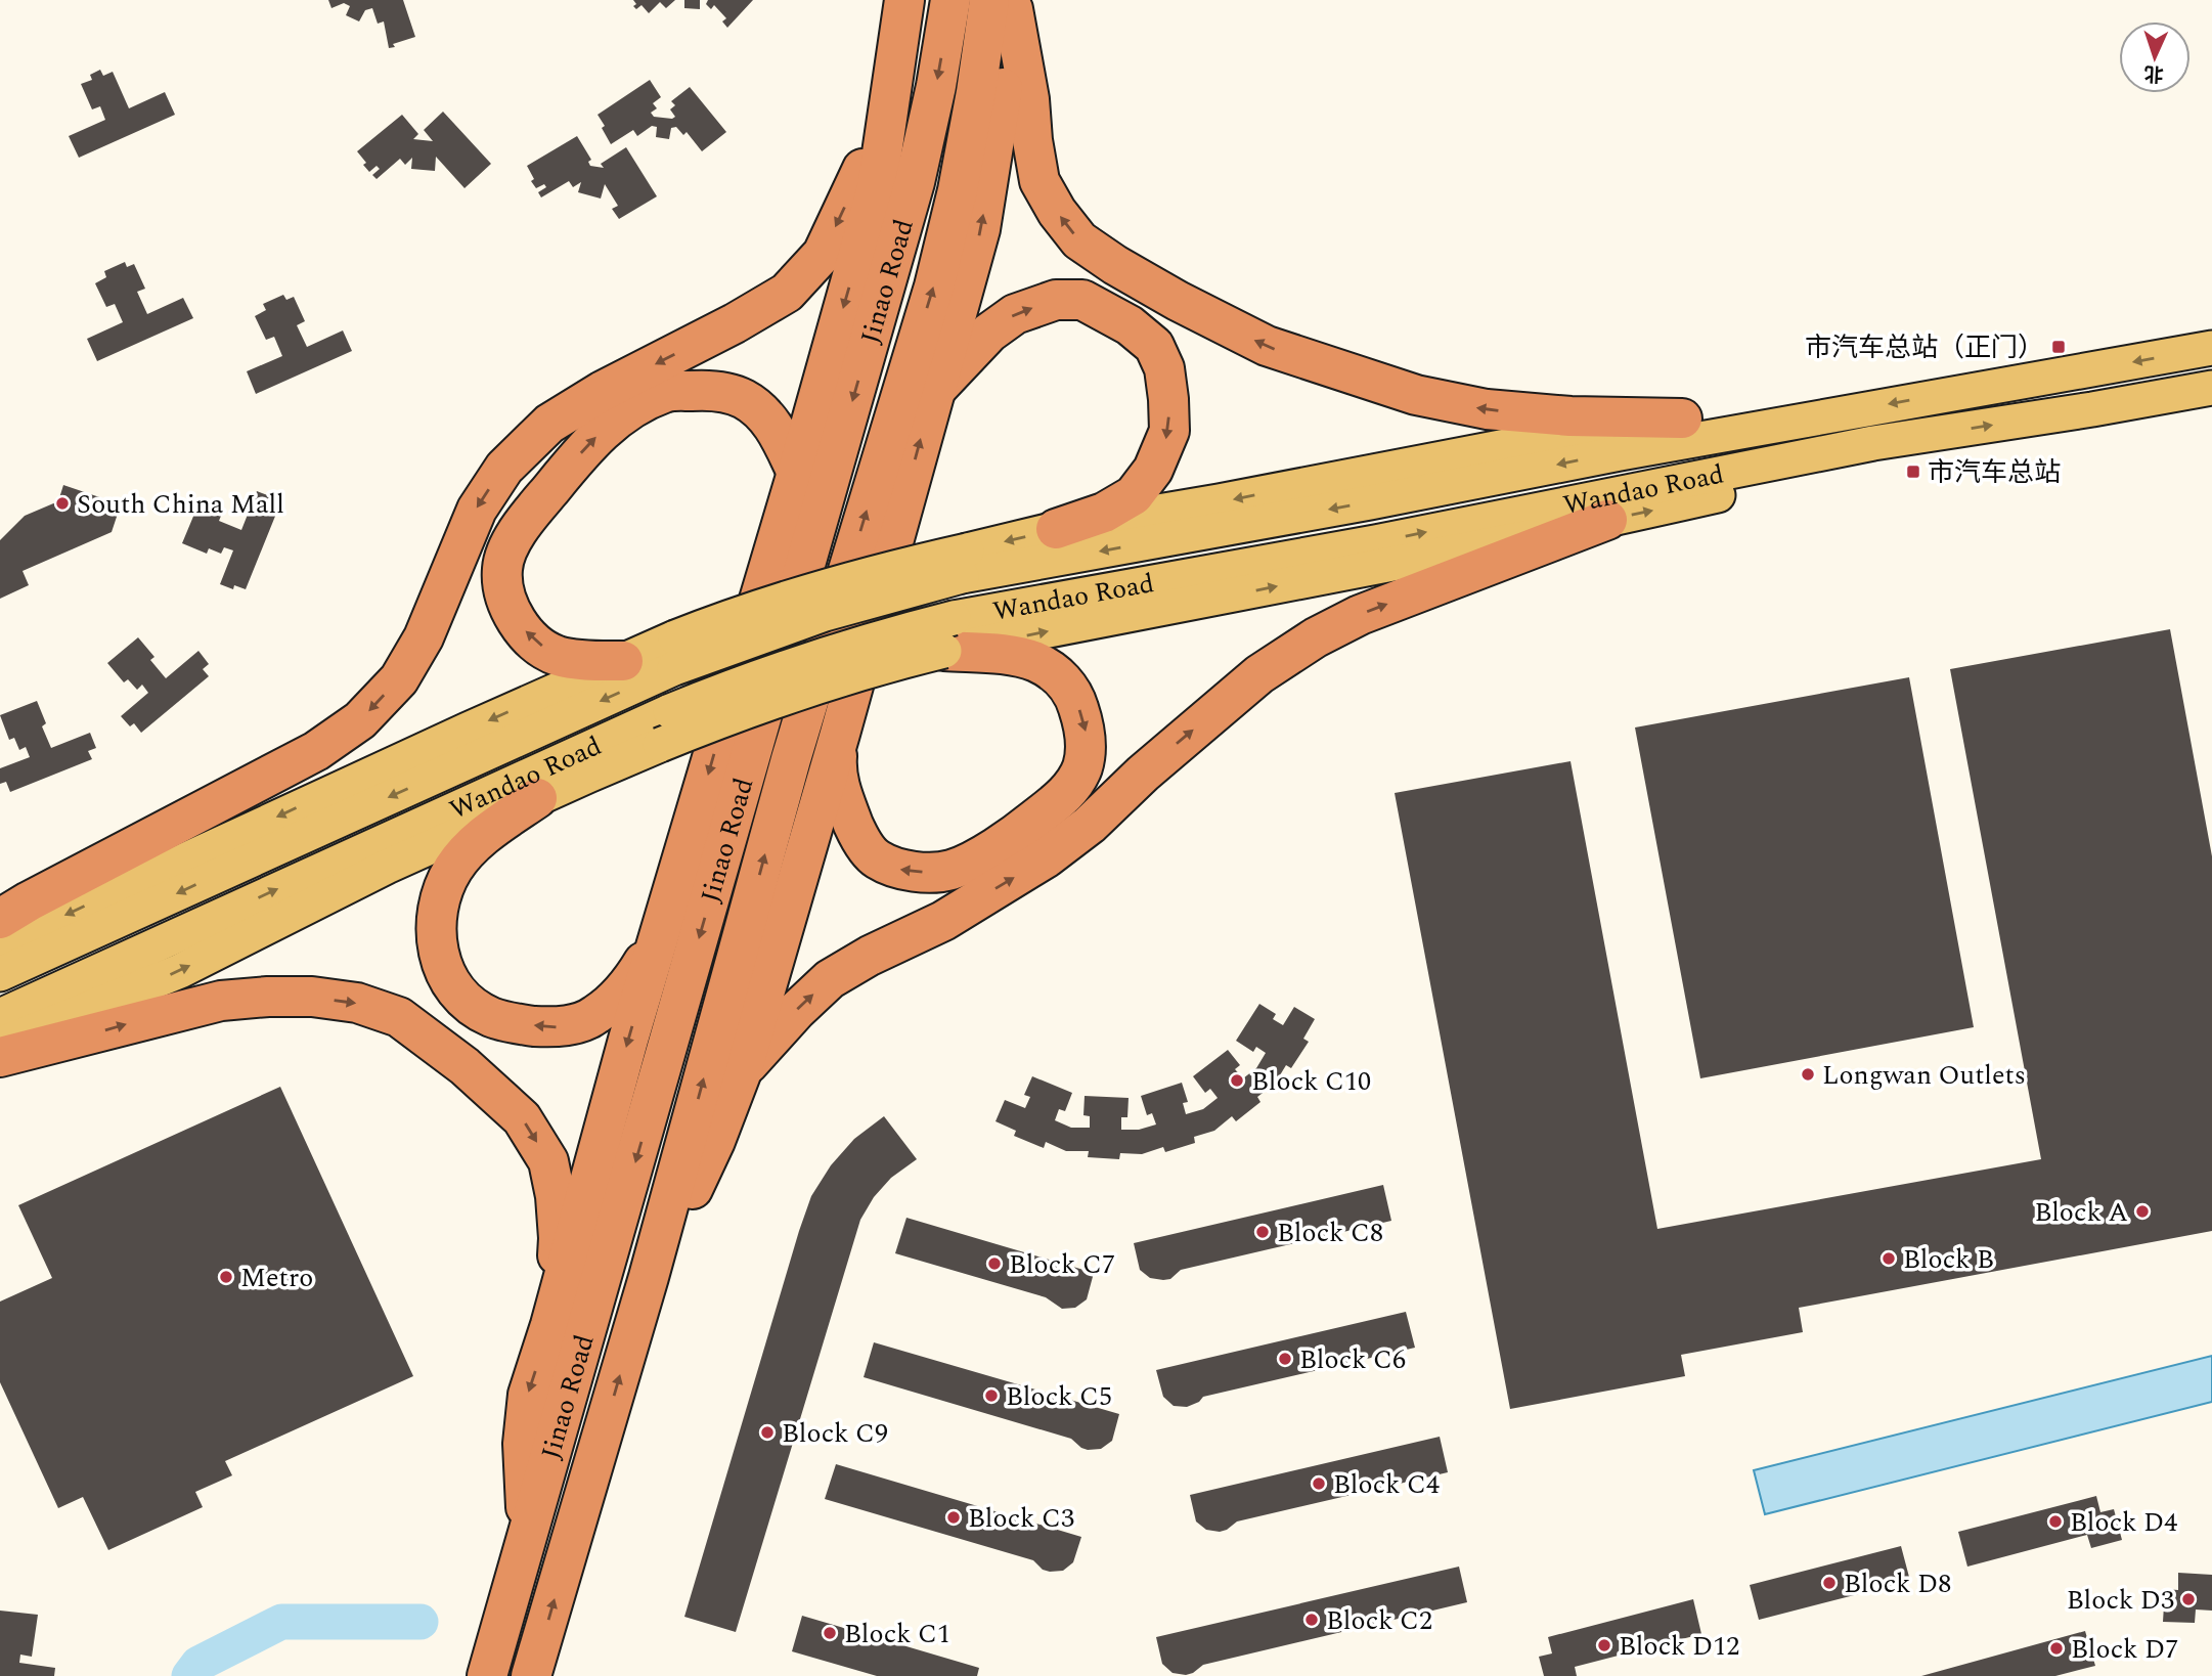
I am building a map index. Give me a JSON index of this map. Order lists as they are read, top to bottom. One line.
{"streets":{"highway":["Jinao Road"],"main road":["Wandao Road"]},"places":{"transit":["市汽车总站（正门）","市汽车总站"],"other":["South China Mall","Longwan Outlets","Block C10","Block A","Block C8","Block B","Block C7","Metro","Block C6","Block C5","Block C9","Block C4","Block C3","Block D4","Block D8","Block D3","Block C2","Block C1","Block D12","Block D7"]},"north":"bottom"}
